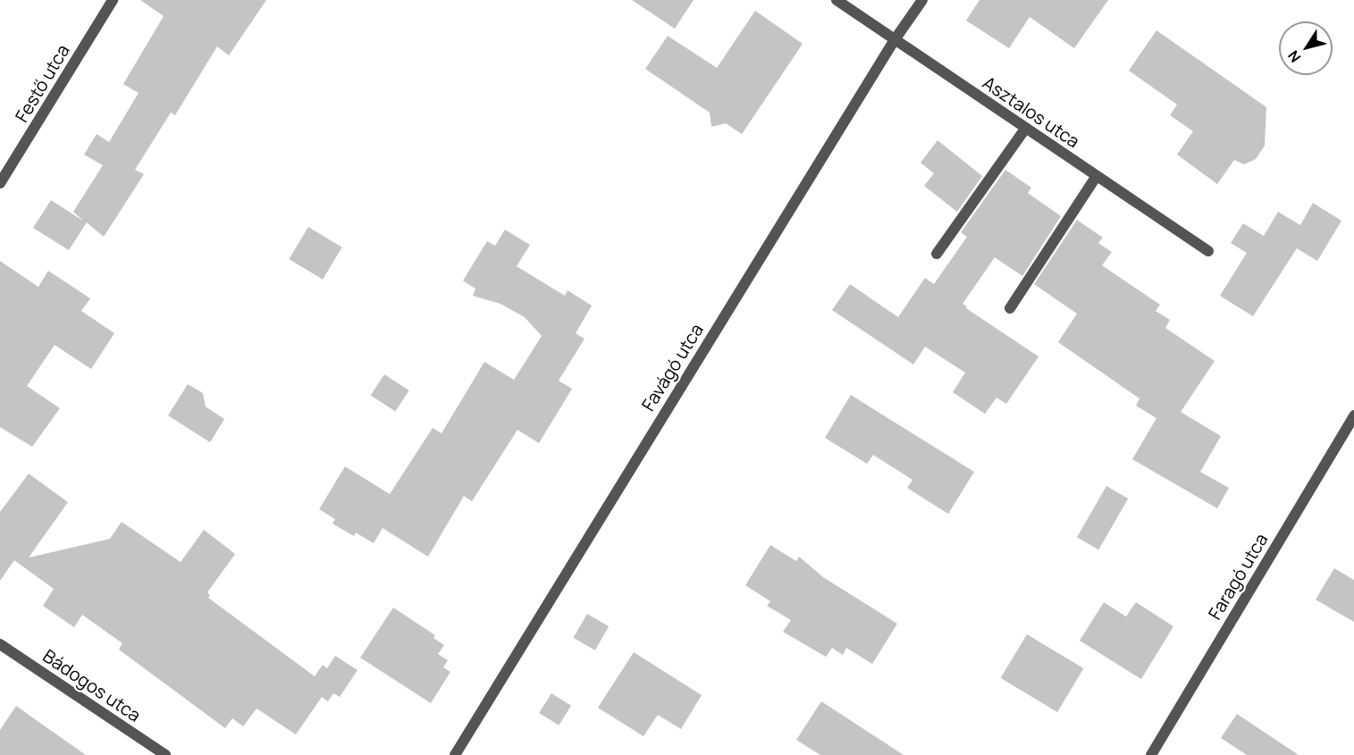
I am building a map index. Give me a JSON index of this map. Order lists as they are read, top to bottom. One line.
{"streets":{"street":["Festő utca","Asztalos utca","Favágó utca","Faragó utca","Bádogos utca"]},"crossings":[["Asztalos utca","Favágó utca"]],"north":"bottom left"}
